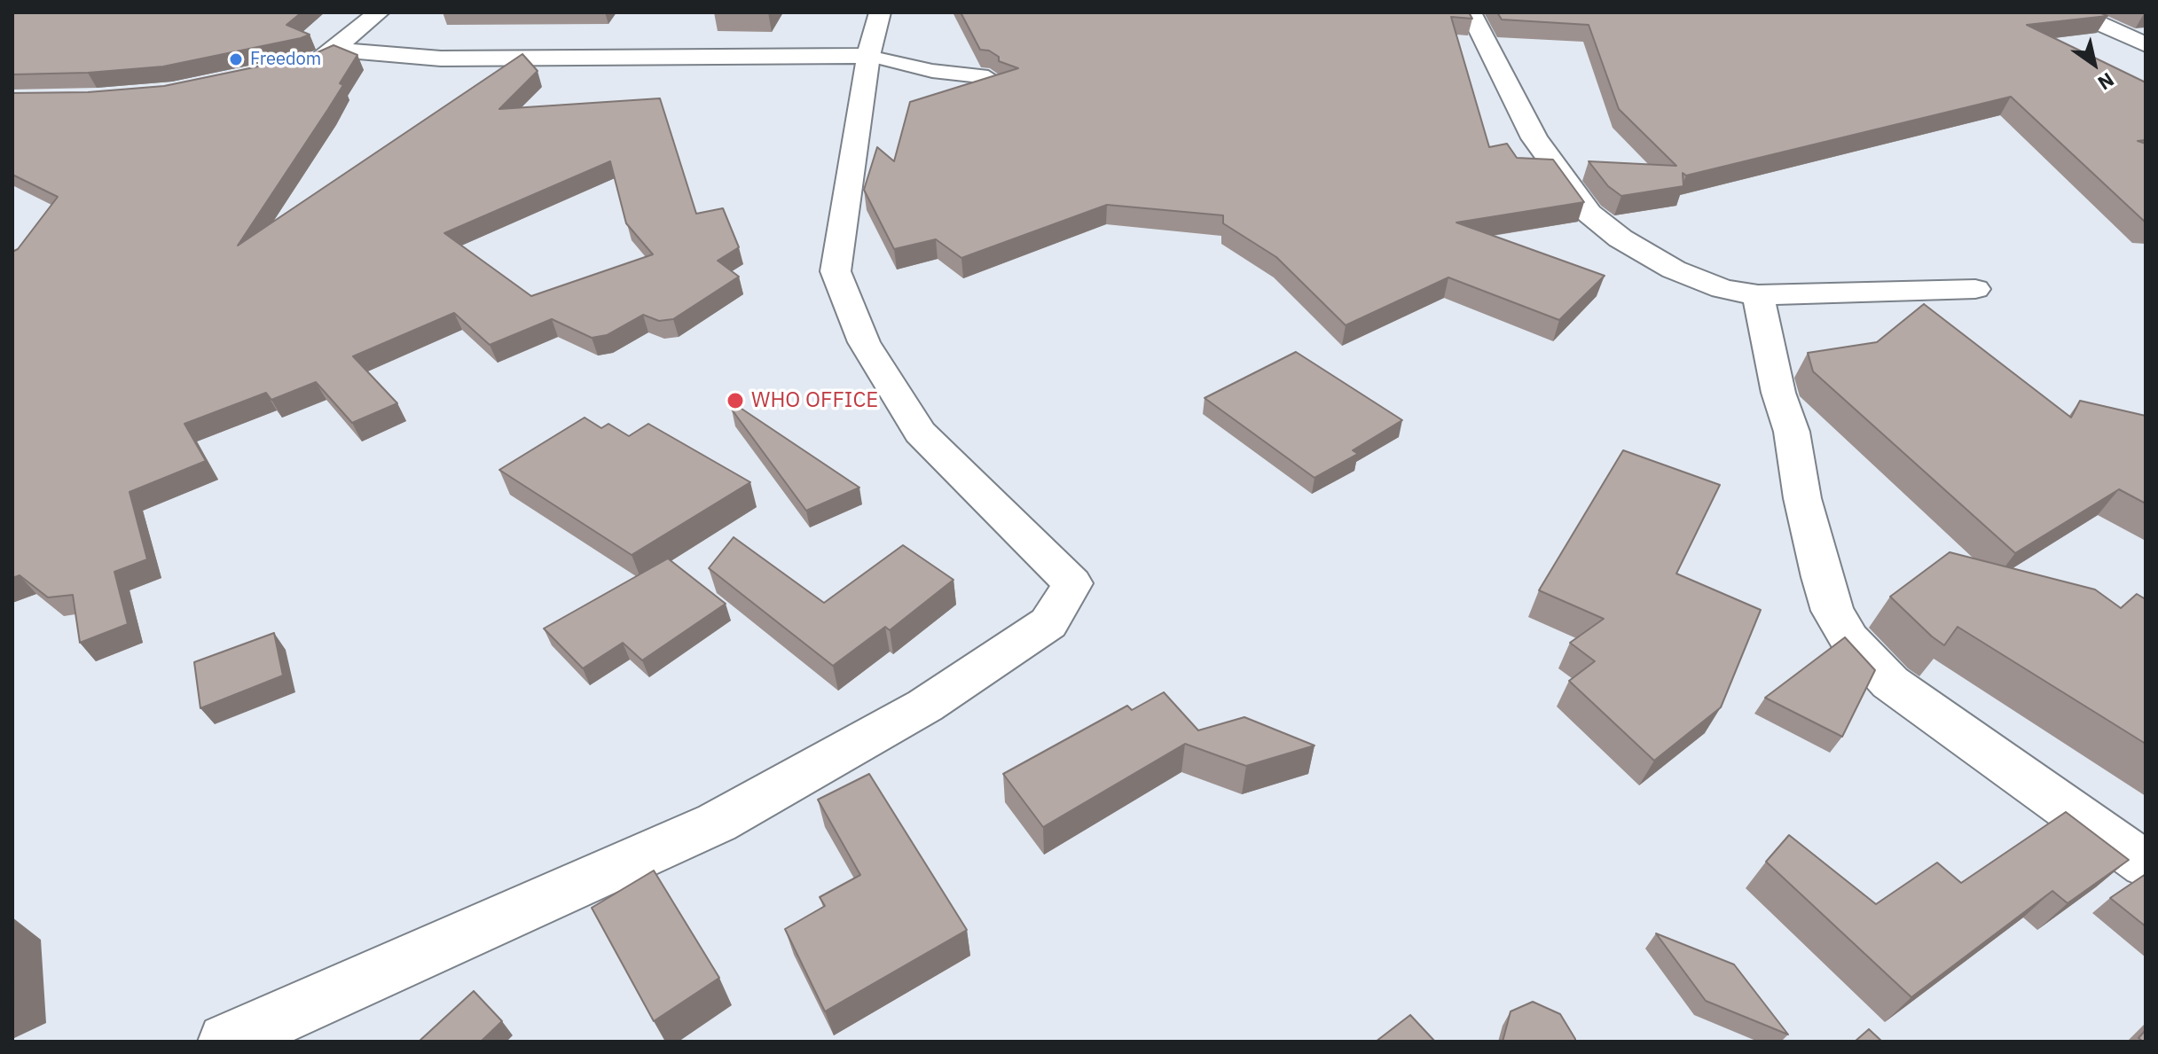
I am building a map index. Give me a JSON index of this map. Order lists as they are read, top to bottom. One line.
{"places":["Freedom","WHO OFFICE"],"north":"bottom right"}
